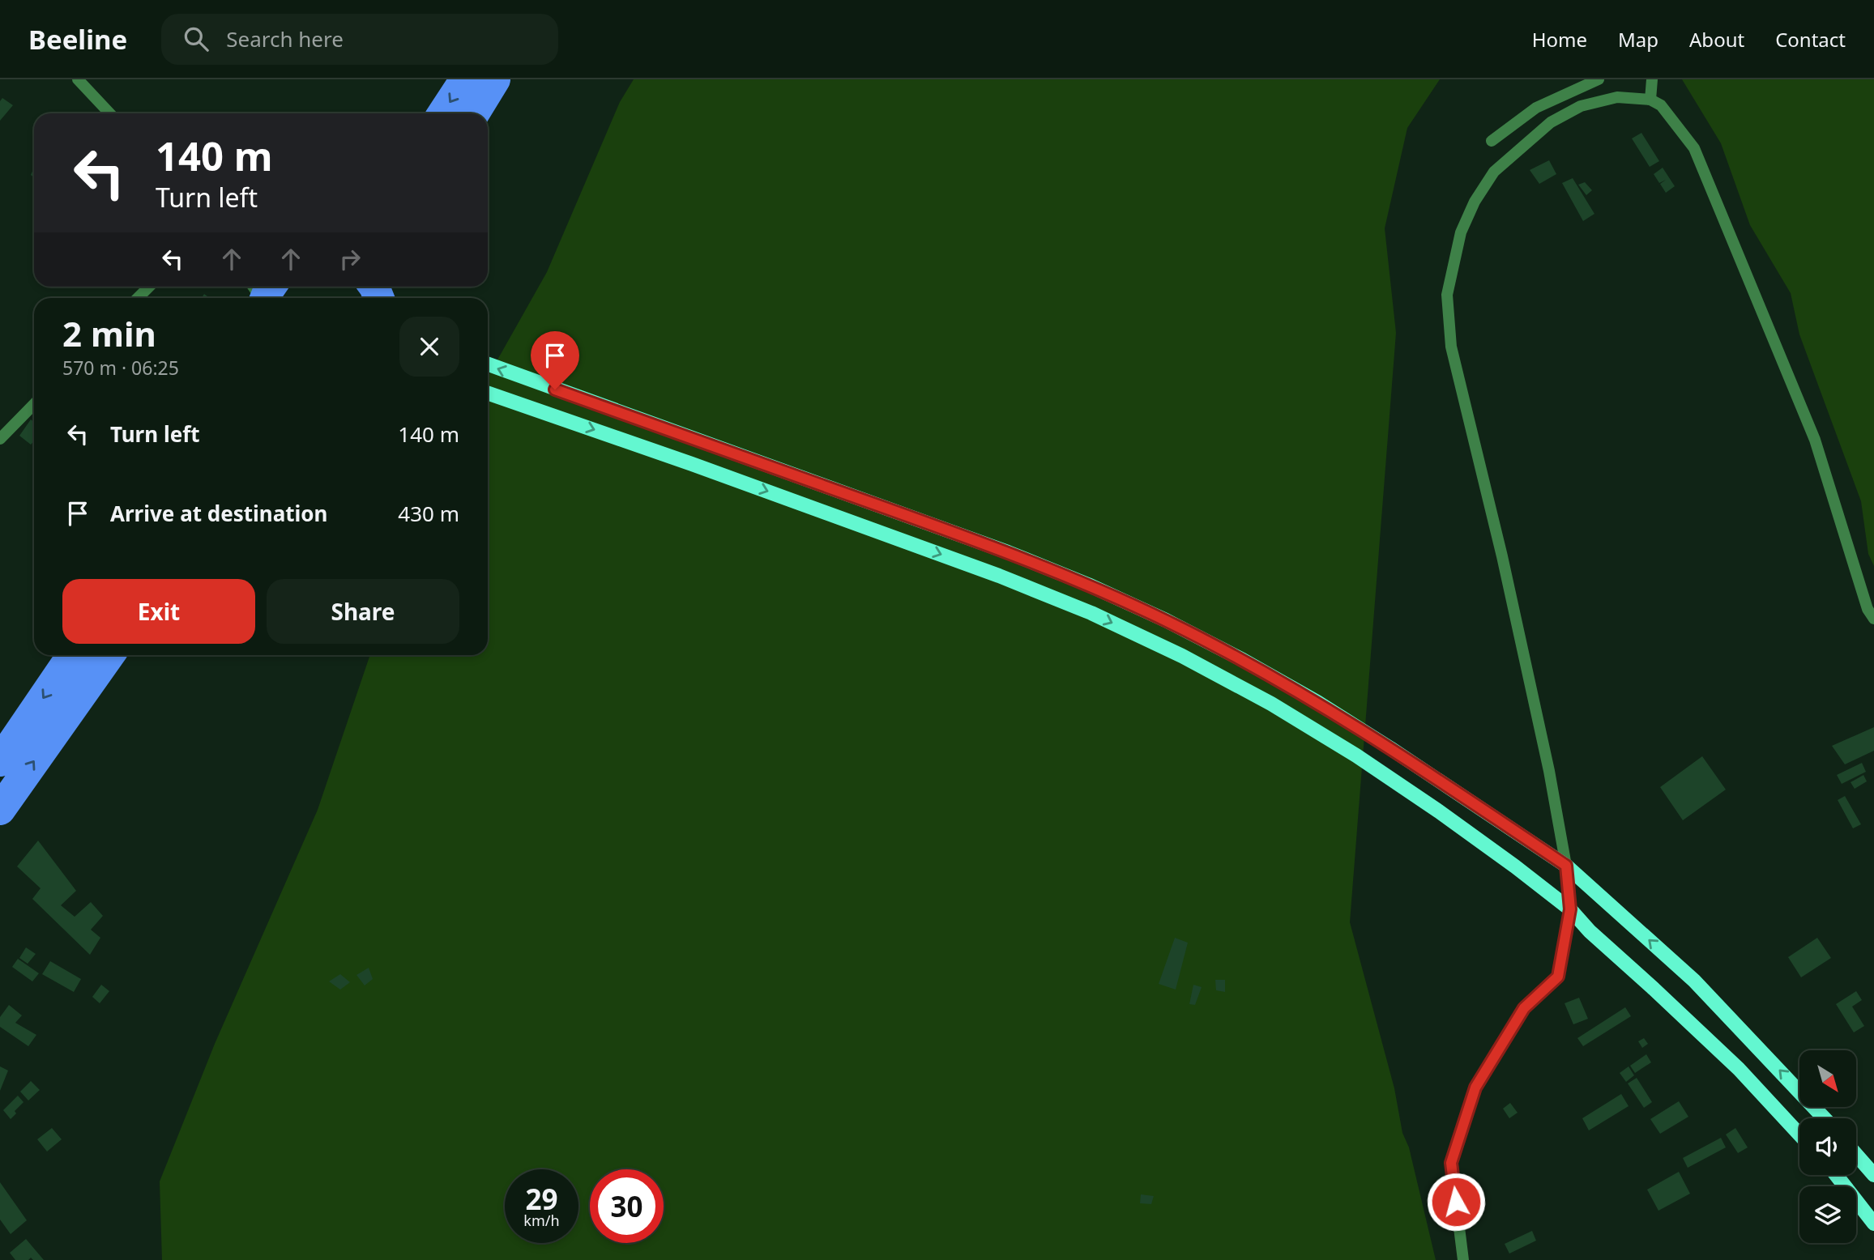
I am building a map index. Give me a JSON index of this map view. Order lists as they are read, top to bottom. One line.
{"north":"bottom right","page":{"header":"Beeline","search":"Search here","nav":["Home","Map","About","Contact"],"turn":["140 m","Turn left"],"heading":["2 min","570 m · 06:25"],"list":[{"name":"Turn left","value":"140 m"},{"name":"Arrive at destination","value":"430 m"}],"buttons":["Exit","Share"],"speed":"29 km/h","limit":"30"}}
